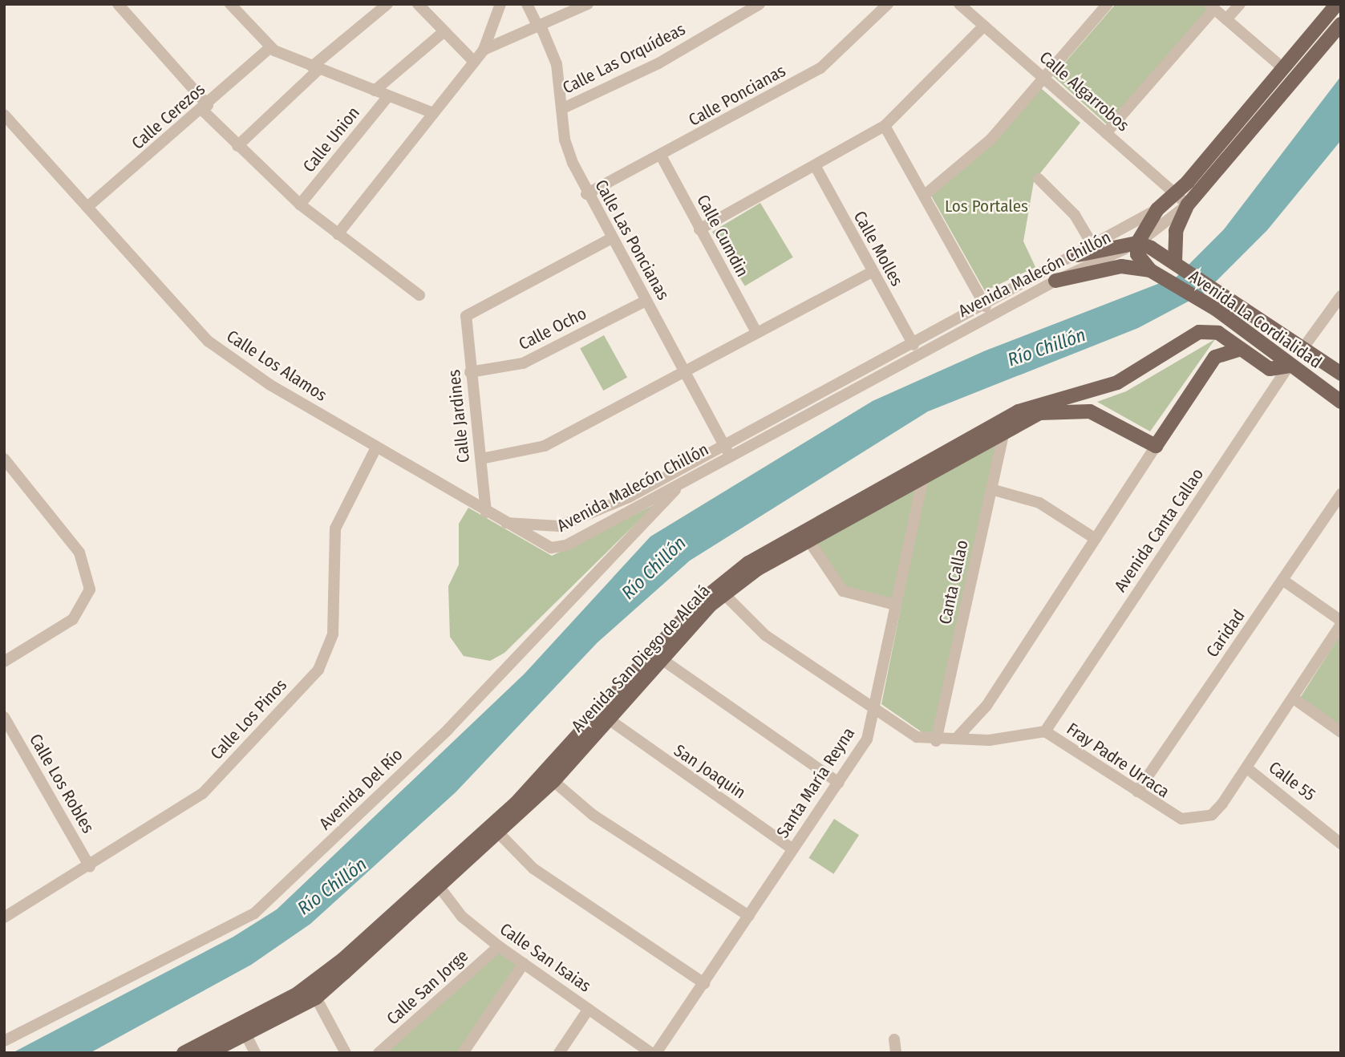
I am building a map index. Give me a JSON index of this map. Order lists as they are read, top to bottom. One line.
{"streets":{"main road":["Avenida Malecón Chillón","Avenida La Cordialidad","Avenida Canta Callao","Avenida San Diego de Alcalá"],"street":["Calle Las Orquídeas","Calle Algarrobos","Calle Poncianas","Calle Cerezos","Calle Union","Calle Cumdin","Calle Las Poncianas","Calle Molles","Calle Ocho","Calle Los Alamos","Calle Jardines","Canta Callao","Caridad","Calle Los Pinos","Fray Padre Urraca","San Joaquin","Calle 55","Santa María Reyna","Calle Los Robles","Avenida Del Río","Calle San Isaias","Calle San Jorge"]},"crossings":[["Calle Las Orquídeas","Calle Las Poncianas"],["Calle Algarrobos","Avenida Malecón Chillón"],["Calle Algarrobos","Avenida La Cordialidad"],["Calle Poncianas","Calle Cumdin"],["Calle Poncianas","Calle Las Poncianas"],["Calle Cerezos","Calle Los Alamos"],["Calle Las Poncianas","Avenida Malecón Chillón"],["Calle Las Poncianas","Calle Ocho"],["Calle Las Poncianas","Calle Jardines"],["Calle Molles","Avenida Malecón Chillón"],["Avenida Malecón Chillón","Avenida La Cordialidad"],["Avenida Malecón Chillón","Calle Los Alamos"],["Avenida Malecón Chillón","Avenida Del Río"],["Avenida La Cordialidad","Avenida Canta Callao"],["Avenida La Cordialidad","Avenida San Diego de Alcalá"],["Calle Ocho","Calle Jardines"],["Calle Los Alamos","Calle Jardines"],["Calle Los Alamos","Calle Los Pinos"],["Avenida Canta Callao","Avenida San Diego de Alcalá"],["Avenida Canta Callao","Fray Padre Urraca"],["Canta Callao","Avenida San Diego de Alcalá"],["Canta Callao","Fray Padre Urraca"],["Caridad","Fray Padre Urraca"],["Avenida San Diego de Alcalá","Fray Padre Urraca"],["Avenida San Diego de Alcalá","San Joaquin"],["Avenida San Diego de Alcalá","Santa María Reyna"],["Avenida San Diego de Alcalá","Calle San Isaias"],["Calle Los Pinos","Calle Los Robles"],["Fray Padre Urraca","Calle 55"],["Fray Padre Urraca","Santa María Reyna"],["San Joaquin","Santa María Reyna"],["Calle San Isaias","Calle San Jorge"]],"water":["Río Chillón"],"parks":["Los Portales"]}
